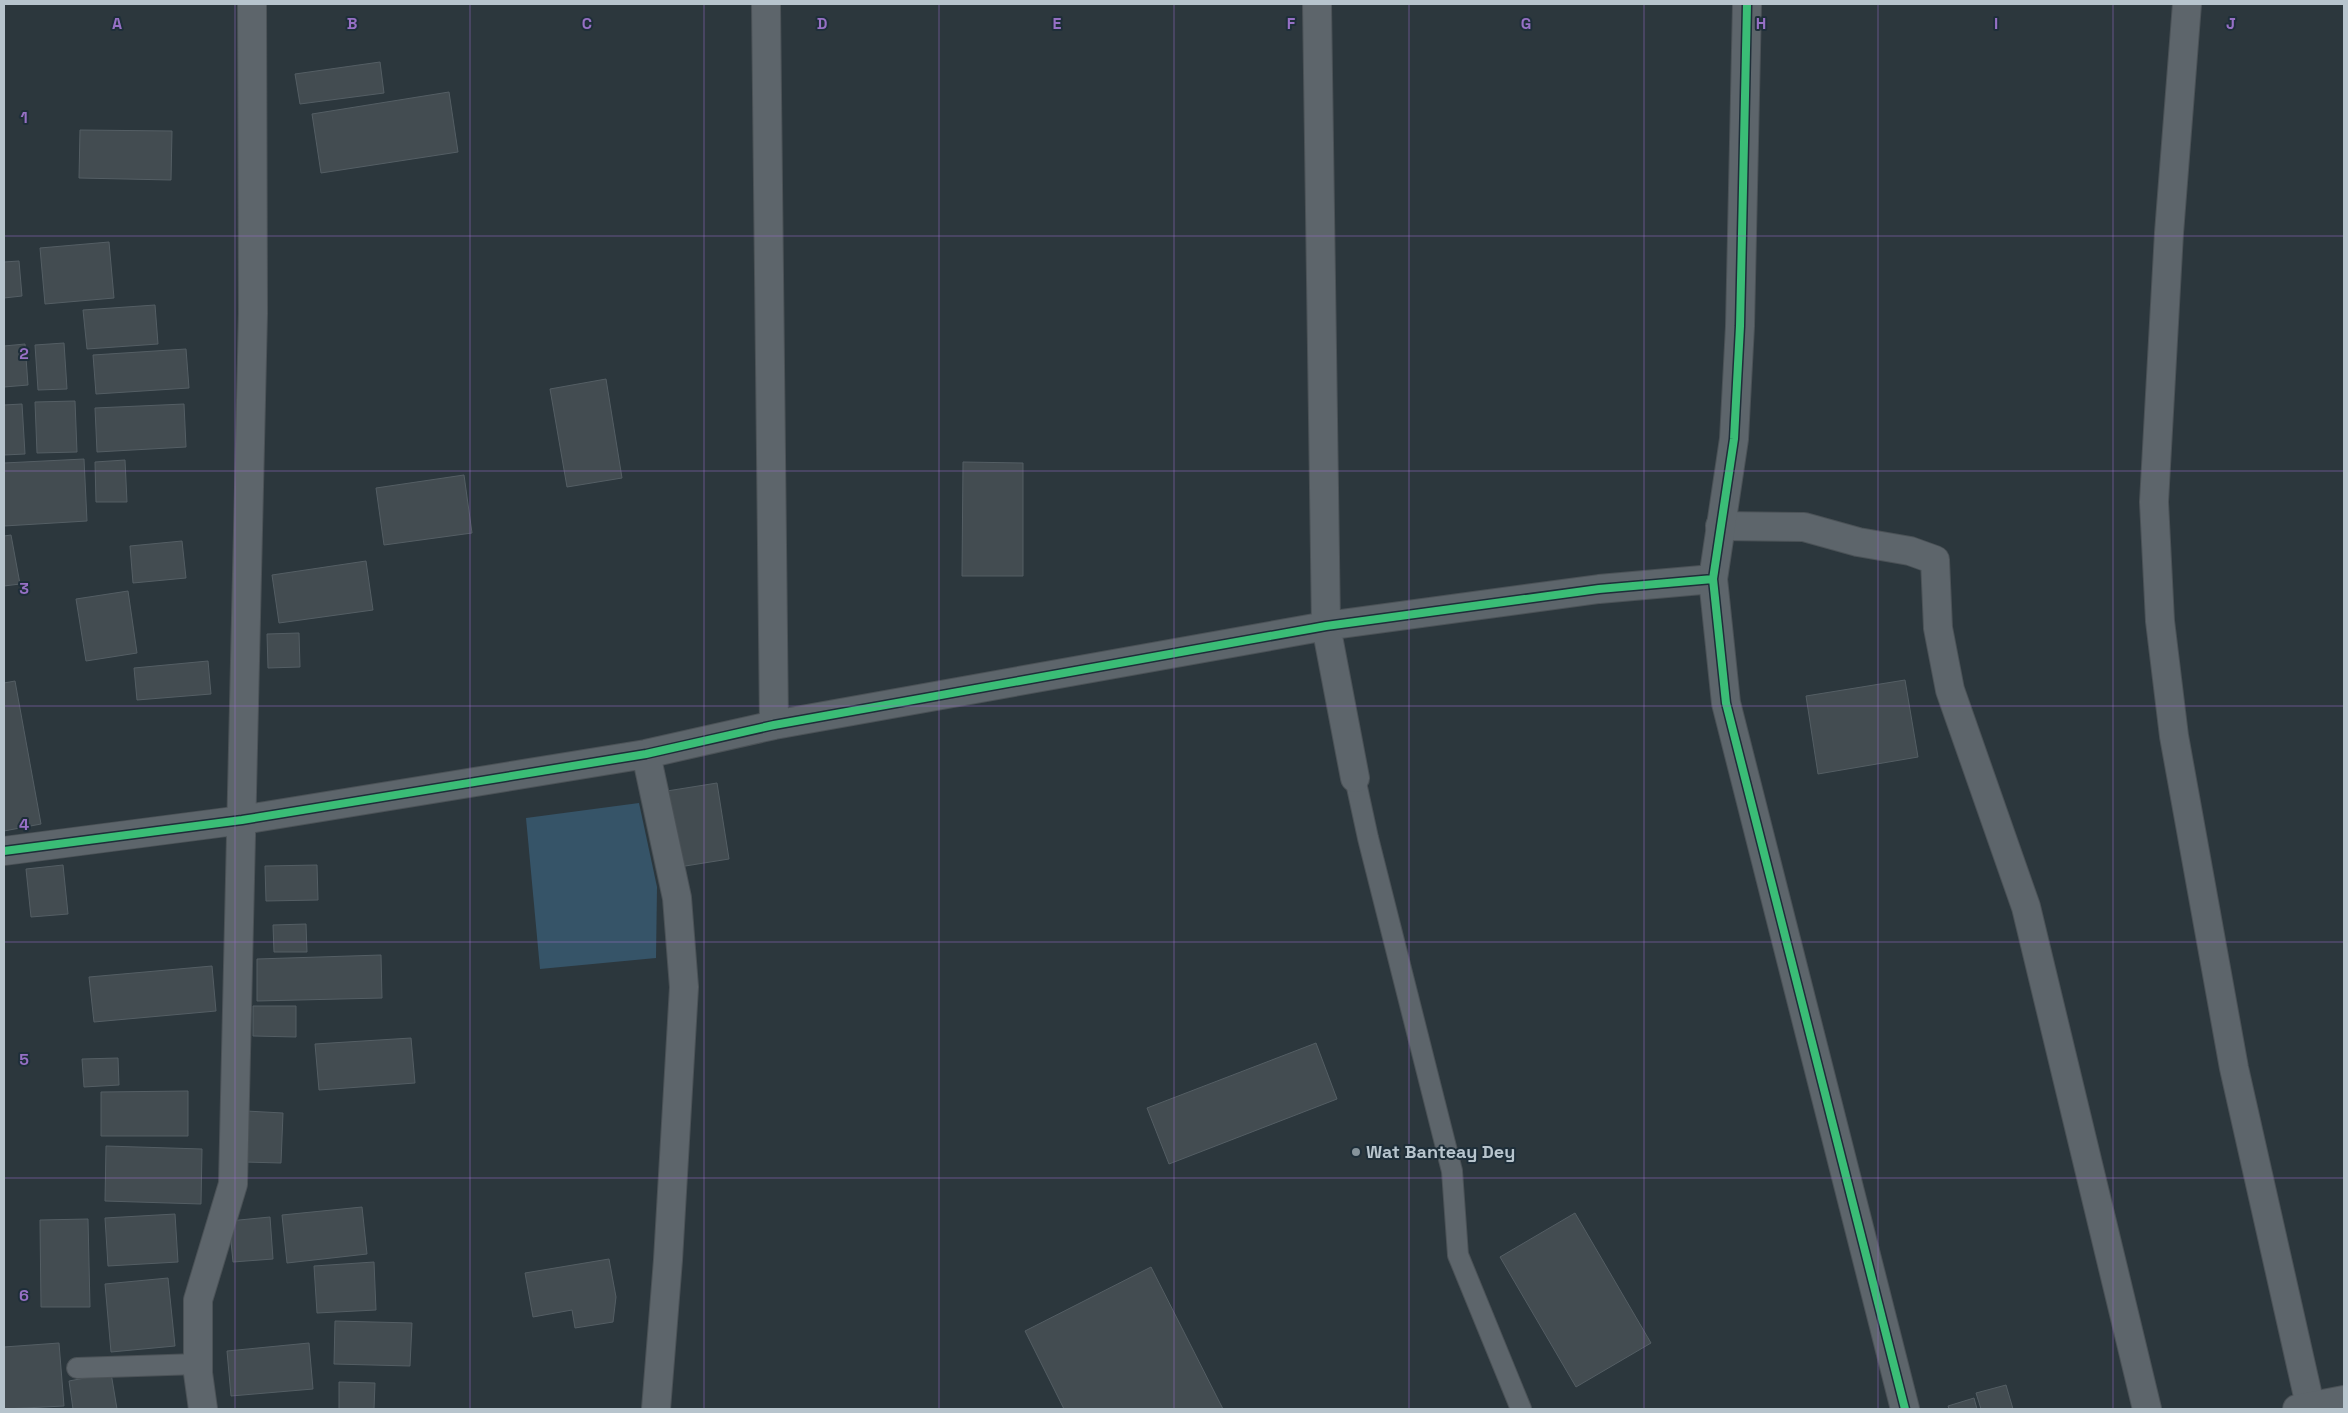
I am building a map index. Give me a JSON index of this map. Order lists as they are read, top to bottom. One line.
{"places":["Wat Banteay Dey"],"grid":{"columns":["A","B","C","D","E","F","G","H","I","J"],"rows":["1","2","3","4","5","6"]}}
